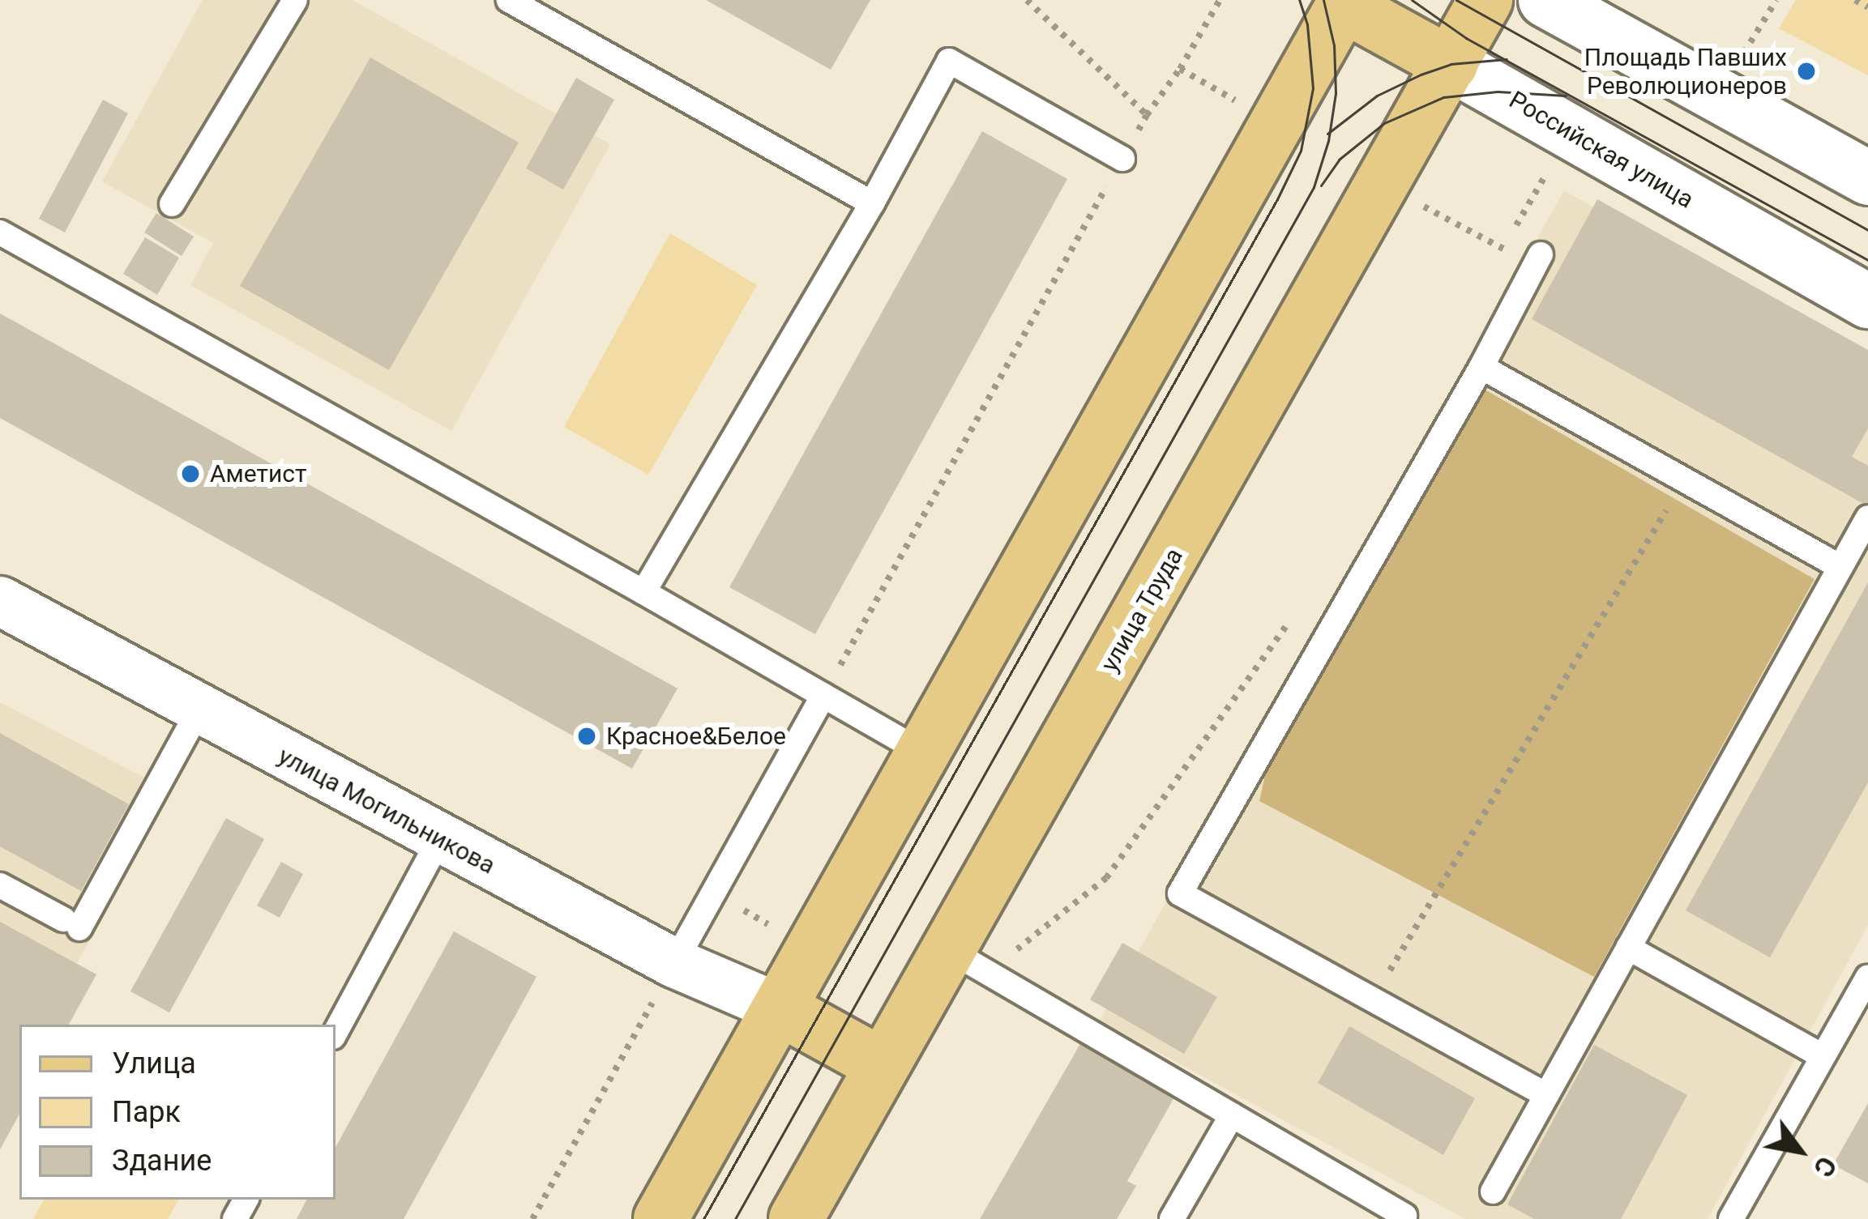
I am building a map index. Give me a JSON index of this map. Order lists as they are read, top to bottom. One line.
{"streets":{"main road":["Российская улица","улица Труда"],"street":["улица Могильникова"]},"crossings":[["Российская улица","улица Труда"]],"places":["Площадь Павших Революционеров","Аметист","Красное&Белое"],"legend":["Улица","Парк","Здание"],"north":"bottom right"}
